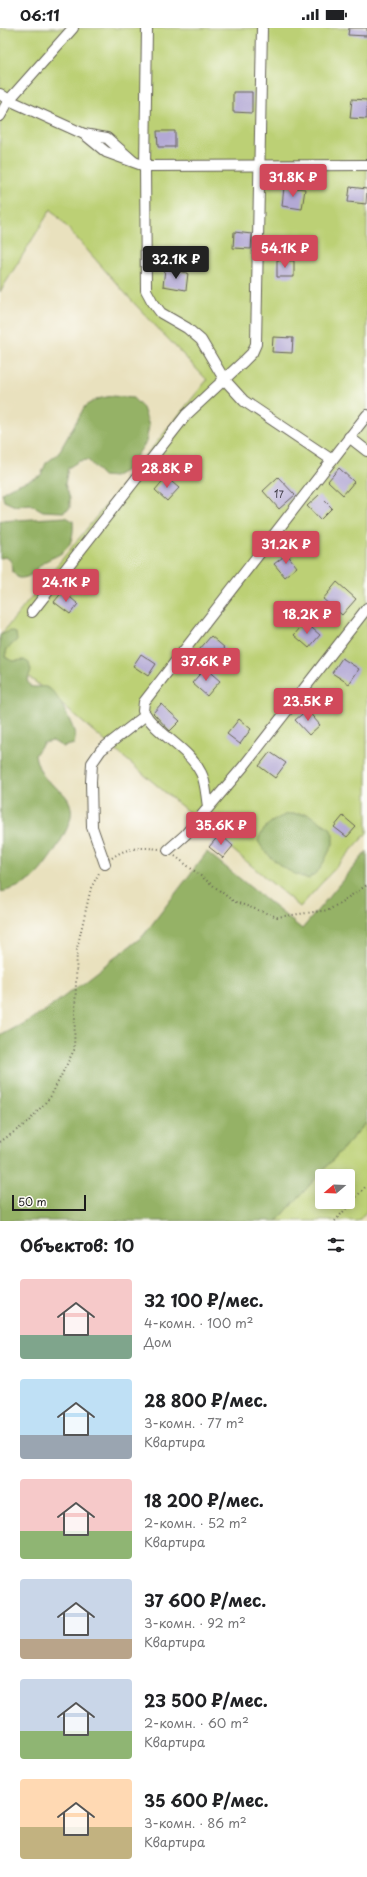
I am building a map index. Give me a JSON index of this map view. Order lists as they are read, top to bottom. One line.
{"house_numbers":["17"],"scale_bar":"50 m","north":"left","page":{"status":"06:11","price":["31.8K ₽","54.1K ₽","32.1K ₽","28.8K ₽","31.2K ₽","24.1K ₽","18.2K ₽","37.6K ₽","23.5K ₽","35.6K ₽"],"scale":"50 m","heading":"Объектов: 10","list":[{"name":"32 100 ₽/мес.","note":"4-комн. · 100 m² · Дом"},{"name":"28 800 ₽/мес.","note":"3-комн. · 77 m² · Квартира"},{"name":"18 200 ₽/мес.","note":"2-комн. · 52 m² · Квартира"},{"name":"37 600 ₽/мес.","note":"3-комн. · 92 m² · Квартира"},{"name":"23 500 ₽/мес.","note":"2-комн. · 60 m² · Квартира"},{"name":"35 600 ₽/мес.","note":"3-комн. · 86 m² · Квартира"}]}}
